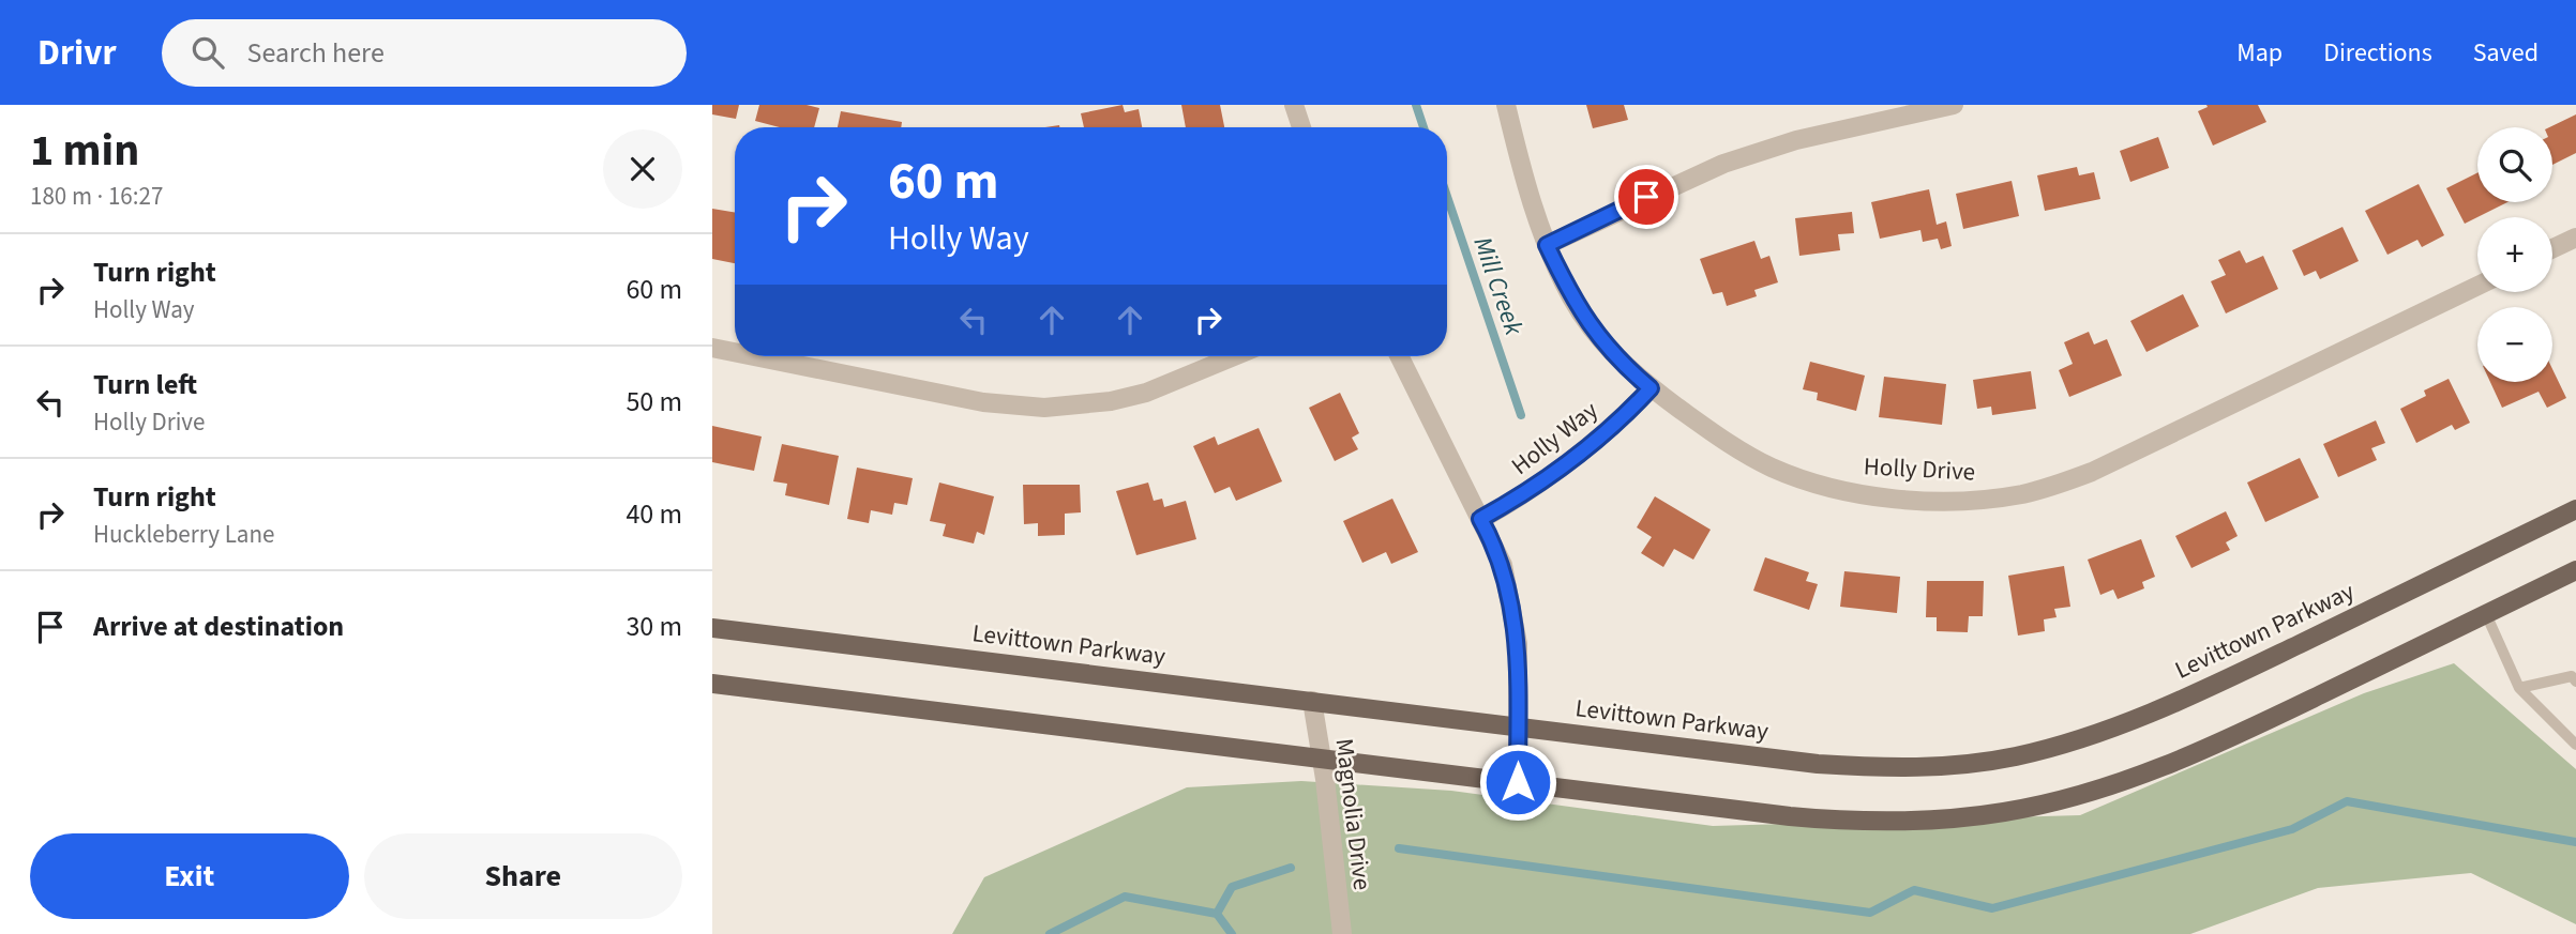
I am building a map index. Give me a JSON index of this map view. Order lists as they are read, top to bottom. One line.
{"streets":{"main road":["Levittown Parkway"],"street":["Holly Way","Holly Drive","Magnolia Drive"]},"crossings":[["Holly Way","Holly Drive"],["Levittown Parkway","Magnolia Drive"]],"water":["Mill Creek"],"page":{"header":"Drivr","search":"Search here","nav":["Map","Directions","Saved"],"heading":["1 min","180 m · 16:27"],"map_buttons":["+","−"],"turn":["60 m","Holly Way"],"list":[{"name":"Turn right","note":"Holly Way","value":"60 m"},{"name":"Turn left","note":"Holly Drive","value":"50 m"},{"name":"Turn right","note":"Huckleberry Lane","value":"40 m"},{"name":"Arrive at destination","value":"30 m"}],"buttons":["Exit","Share"]}}
